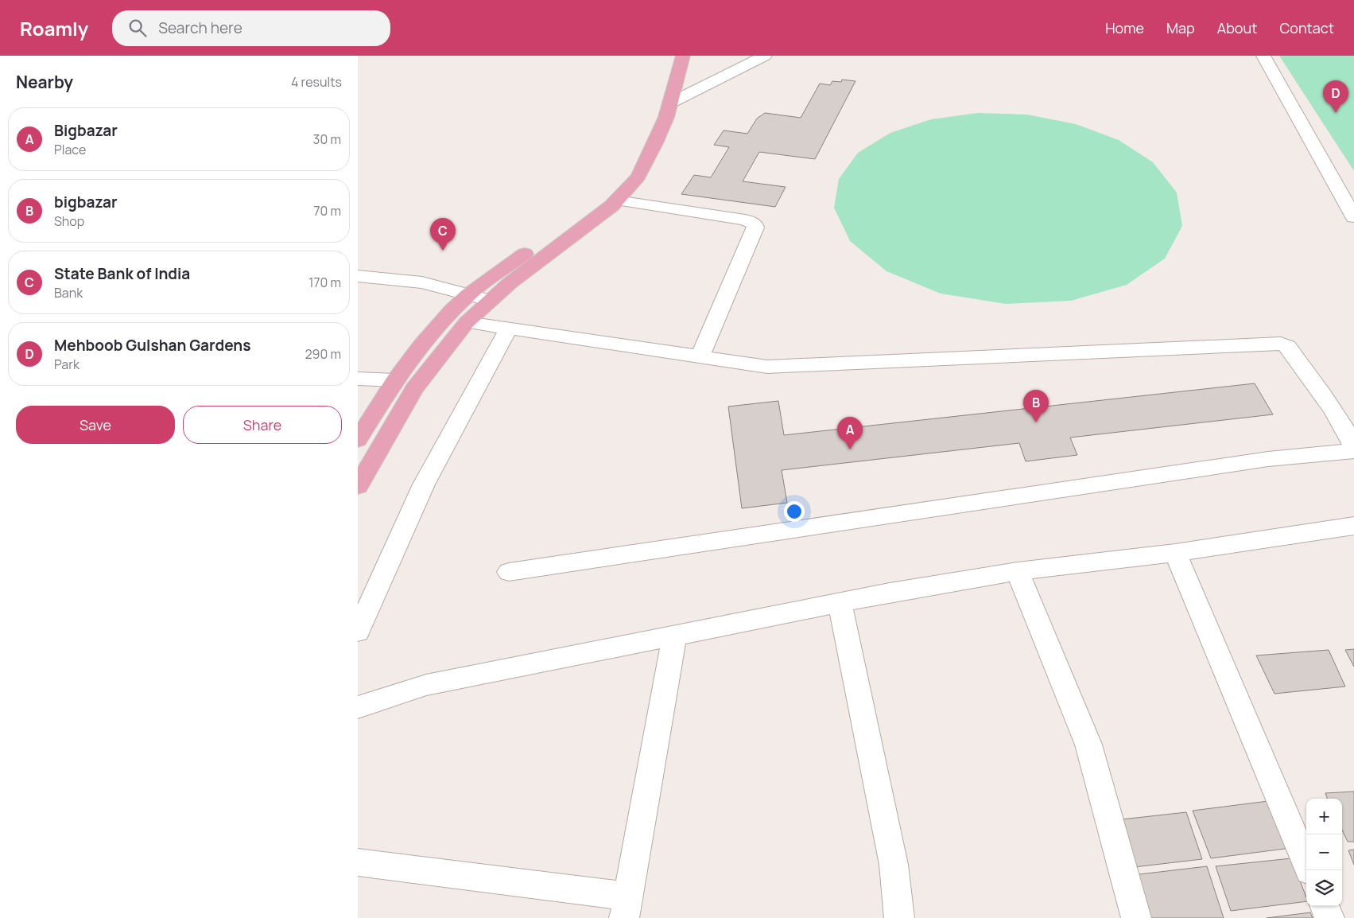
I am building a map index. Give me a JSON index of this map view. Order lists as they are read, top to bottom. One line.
{"page":{"header":"Roamly","search":"Search here","nav":["Home","Map","About","Contact"],"heading":["Nearby","4 results"],"pins":["D","C","B","A"],"list":[{"mark":"A","name":"Bigbazar","note":"Place","value":"30 m"},{"mark":"B","name":"bigbazar","note":"Shop","value":"70 m"},{"mark":"C","name":"State Bank of India","note":"Bank","value":"170 m"},{"mark":"D","name":"Mehboob Gulshan Gardens","note":"Park","value":"290 m"}],"buttons":["Save","Share"],"map_buttons":["+","−"]}}
